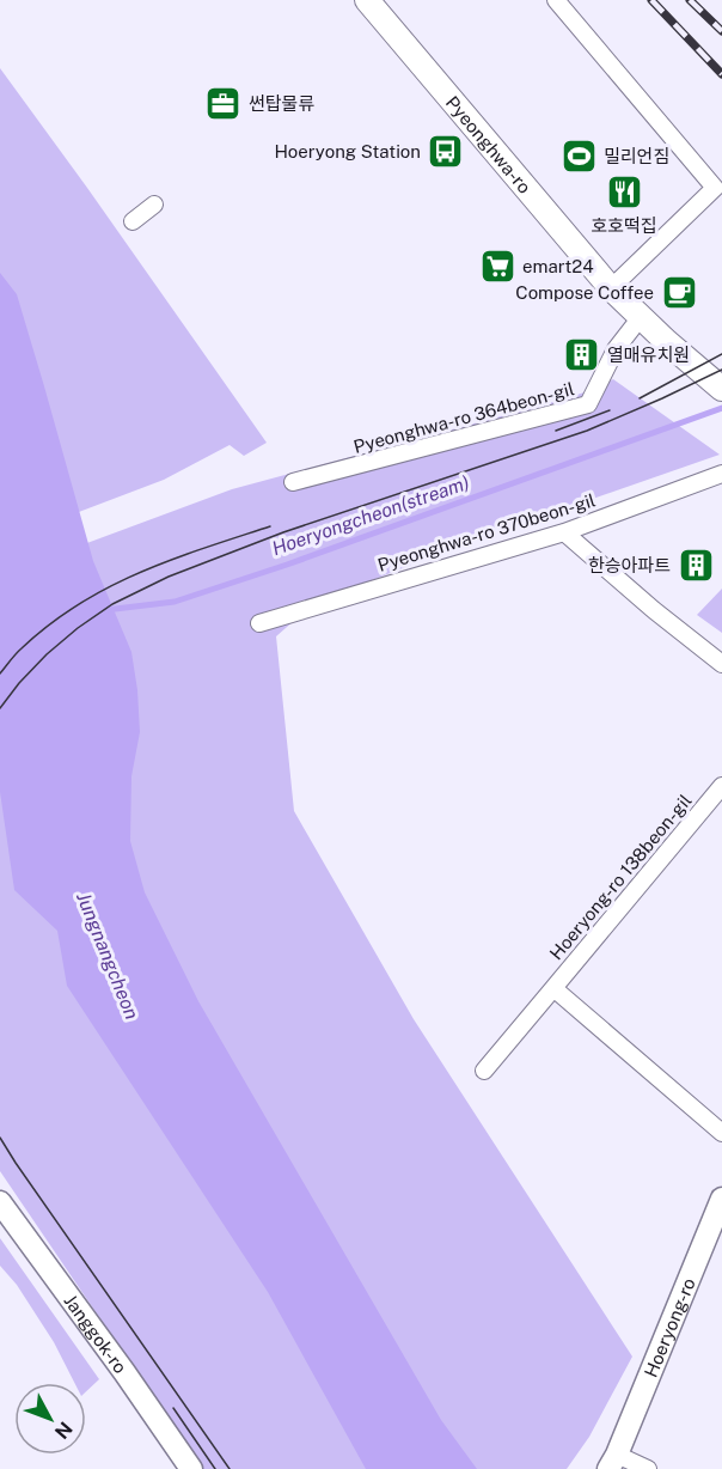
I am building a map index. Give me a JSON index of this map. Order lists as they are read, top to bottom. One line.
{"streets":{"main road":["Pyeonghwa-ro"],"street":["Pyeonghwa-ro 364beon-gil","Pyeonghwa-ro 370beon-gil","Hoeryong-ro 138beon-gil","Hoeryong-ro","Janggok-ro"]},"crossings":[["Pyeonghwa-ro","Pyeonghwa-ro 364beon-gil"]],"water":["Hoeryongcheon(stream)","Jungnangcheon"],"places":{"office":["썬탑물류"],"bus stop":["Hoeryong Station"],"sports":["밀리언짐"],"restaurant":["호호떡집"],"supermarket":["emart24"],"cafe":["Compose Coffee"],"building":["열매유치원","한승아파트"]},"north":"bottom right"}
